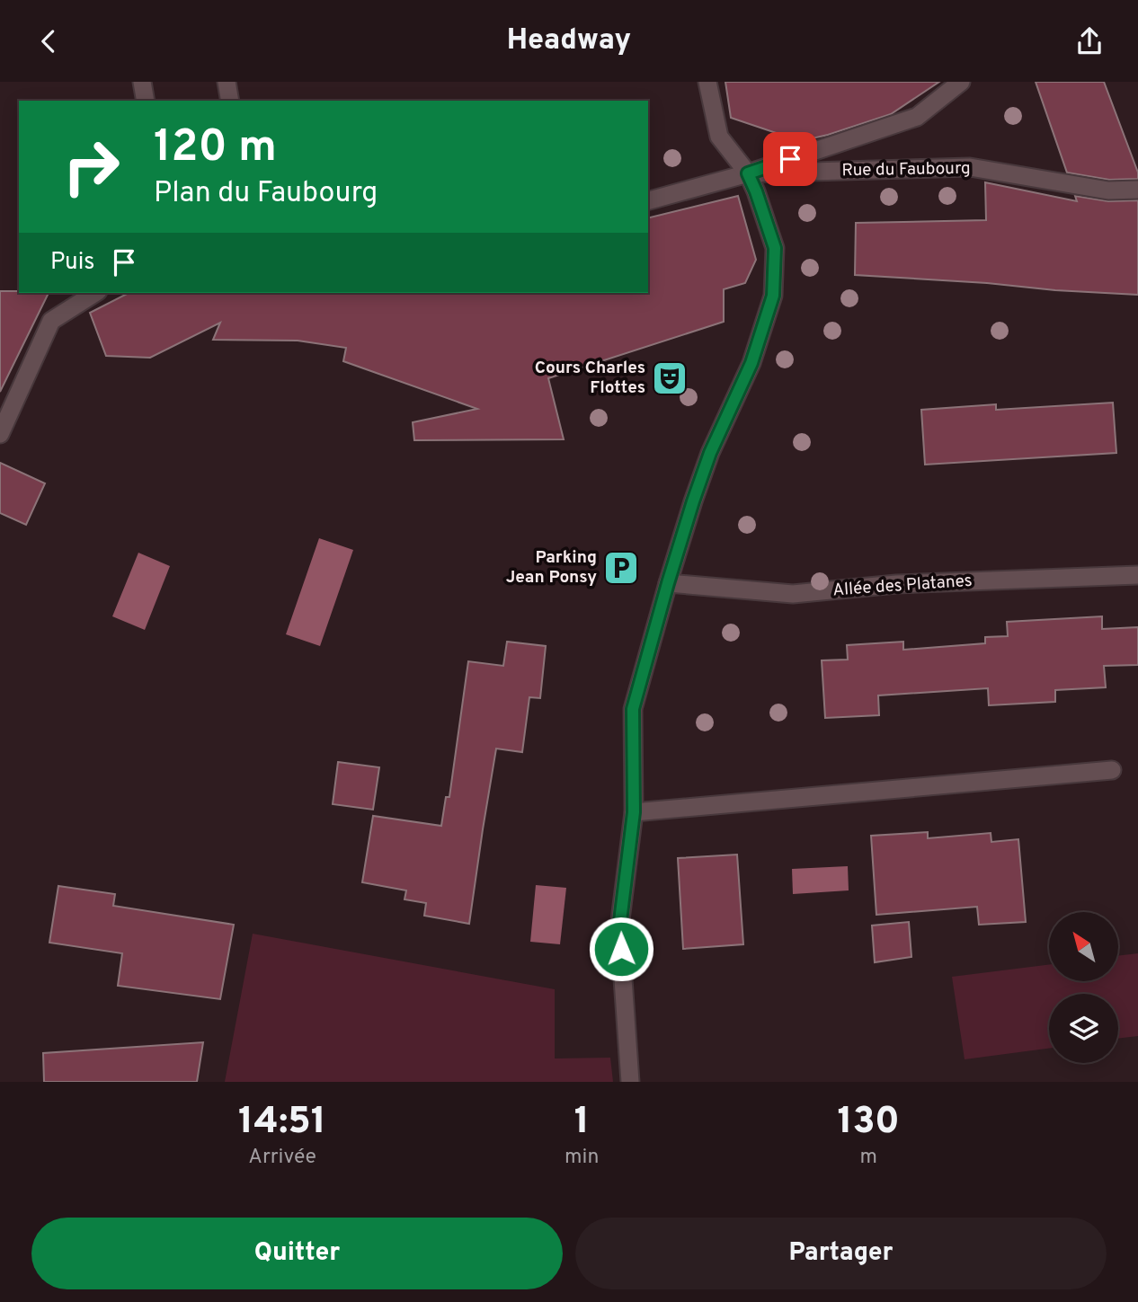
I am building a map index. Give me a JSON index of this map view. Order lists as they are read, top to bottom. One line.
{"streets":{"street":["Rue du Faubourg","Allée des Platanes"]},"places":{"theatre":["Cours Charles Flottes"],"parking":["Parking Jean Ponsy"]},"north":"top left","page":{"header":"Headway","turn":["120 m","Plan du Faubourg"],"then":"Puis","eta":["14:51","Arrivée","1","min","130","m"],"buttons":["Quitter","Partager"]}}
